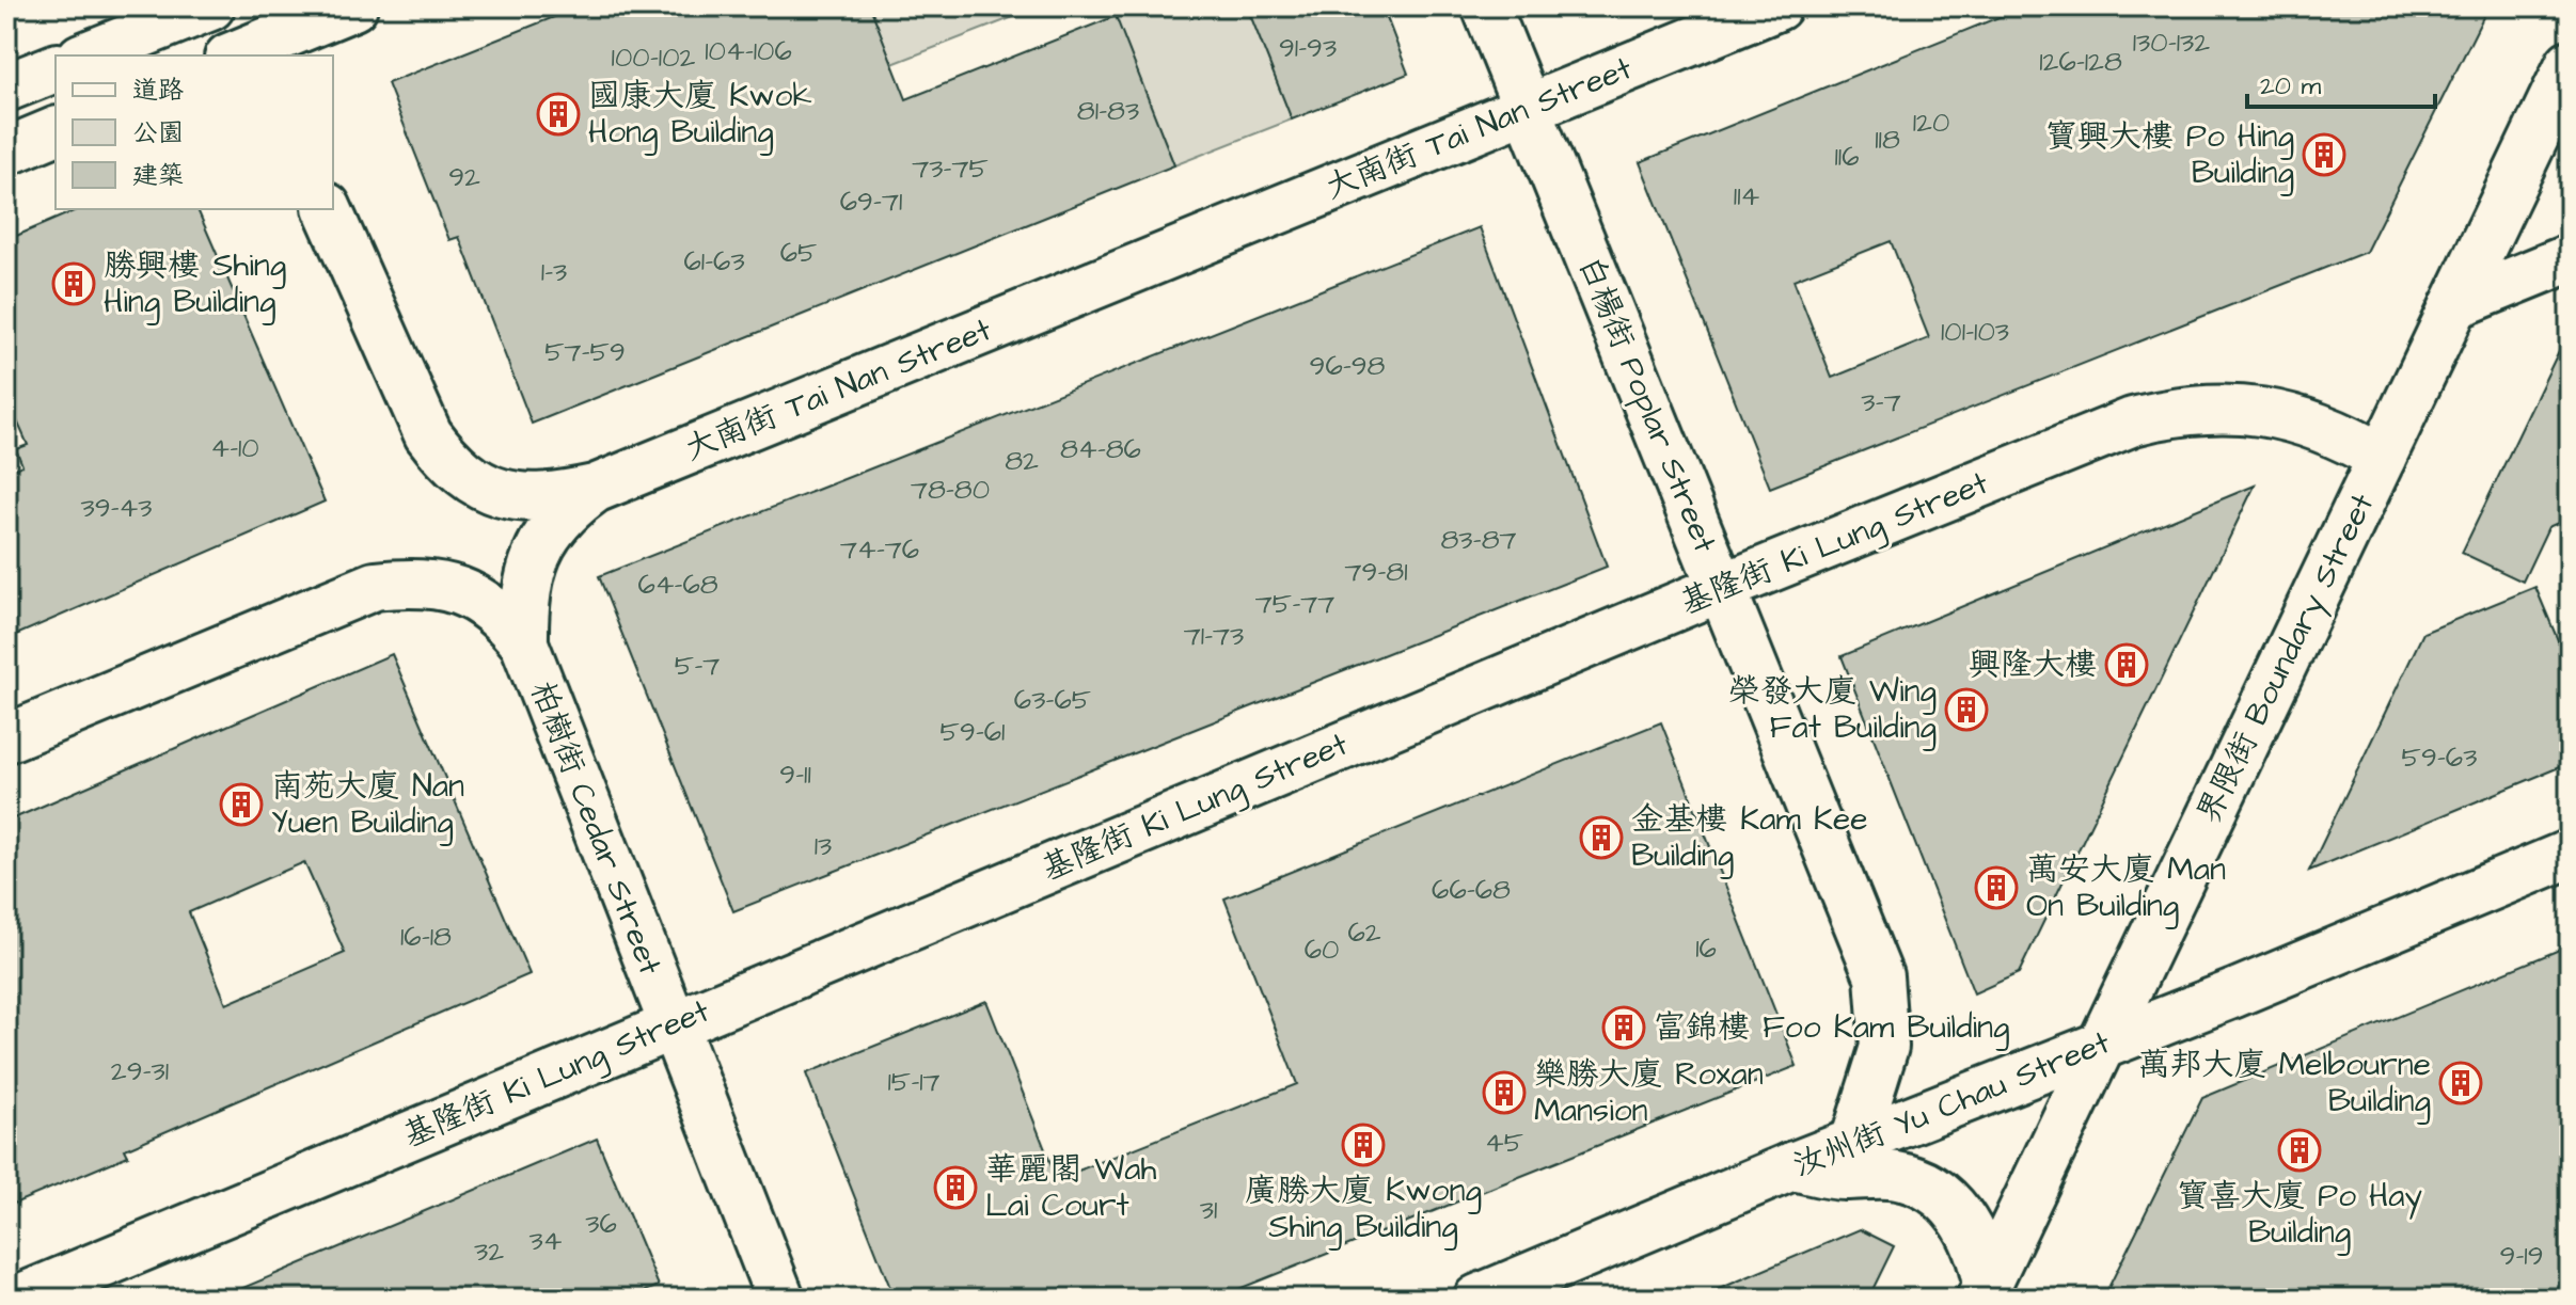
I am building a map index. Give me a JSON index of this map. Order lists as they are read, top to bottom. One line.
{"streets":{"street":["大南街 Tai Nan Street","白楊街 Poplar Street","基隆街 Ki Lung Street","界限街 Boundary Street","柏樹街 Cedar Street","汝州街 Yu Chau Street"]},"crossings":[["大南街 Tai Nan Street","白楊街 Poplar Street"],["大南街 Tai Nan Street","柏樹街 Cedar Street"],["白楊街 Poplar Street","基隆街 Ki Lung Street"],["白楊街 Poplar Street","汝州街 Yu Chau Street"],["基隆街 Ki Lung Street","界限街 Boundary Street"],["基隆街 Ki Lung Street","柏樹街 Cedar Street"],["界限街 Boundary Street","汝州街 Yu Chau Street"]],"places":{"building":["國康大廈 Kwok Hong Building","寶興大樓 Po Hing Building","勝興樓 Shing Hing Building","興隆大樓","榮發大廈 Wing Fat Building","南苑大廈 Nan Yuen Building","金基樓 Kam Kee Building","萬安大廈 Man On Building","富錦樓 Foo Kam Building","萬邦大廈 Melbourne Building","樂勝大廈 Roxan Mansion","廣勝大廈 Kwong Shing Building","寶喜大廈 Po Hay Building","華麗閣 Wah Lai Court"]},"house_numbers":["130-132","91-93","104-106","100-102","126-128","81-83","120","118","116","73-75","92","114","69-71","65","61-63","1-3","101-103","57-59","96-98","3-7","4-10","84-86","82","78-80","39-43","83-87","74-76","79-81","64-68","75-77","71-73","5-7","63-65","59-61","59-63","9-11","13","66-68","62","16-18","16","60","29-31","15-17","45","31","36","34","32","9-19"],"legend":["道路","公園","建築"],"scale_bar":"20 m"}
